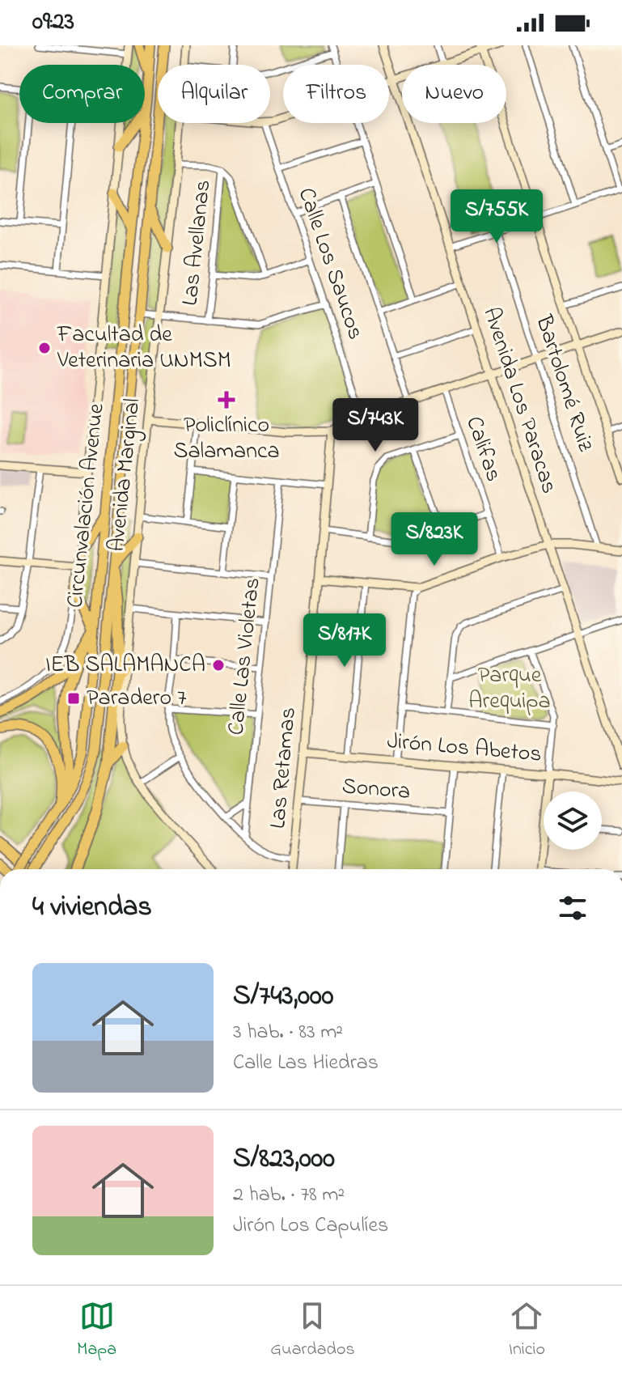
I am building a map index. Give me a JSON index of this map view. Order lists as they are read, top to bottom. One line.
{"streets":{"main road":["Circunvalación Avenue"],"street":["Las Avellanas","Calle Los Saucos","Bartolomé Ruiz","Avenida Los Paracas","Califas","Avenida Marginal","Calle Las Violetas","Jirón Los Abetos","Las Retamas","Sonora"]},"crossings":[["Jirón Los Abetos","Las Retamas"],["Las Retamas","Sonora"]],"parks":["Parque Arequipa"],"places":{"other":["Facultad de Veterinaria UNMSM","IEB SALAMANCA"],"health":["Policlínico Salamanca"],"transit":["Paradero 7"]},"page":{"status":"09:23","chip":["Comprar","Alquilar","Filtros","Nuevo"],"price":["S/755K","S/743K","S/823K","S/817K"],"heading":"4 viviendas","list":[{"name":"S/743,000","note":"3 hab. · 83 m² · Calle Las Hiedras"},{"name":"S/823,000","note":"2 hab. · 78 m² · Jirón Los Capulíes"}],"tabs":["Mapa","Guardados","Inicio"]}}
